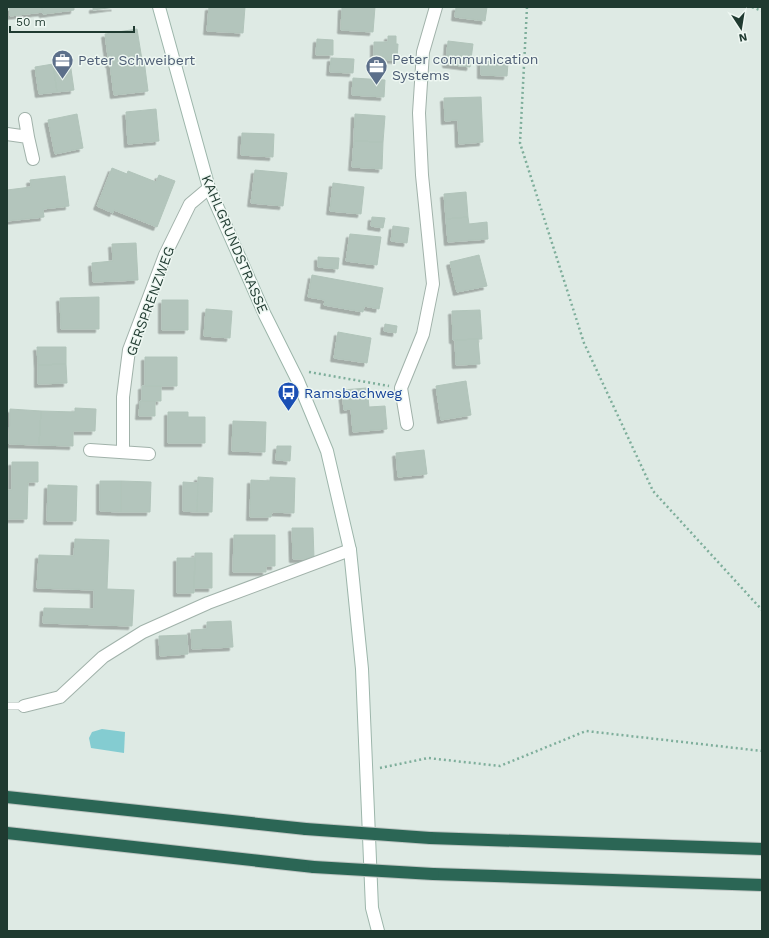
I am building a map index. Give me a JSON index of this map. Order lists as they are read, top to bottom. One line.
{"streets":{"street":["KAHLGRUNDSTRASSE","GERSPRENZWEG"]},"crossings":[["KAHLGRUNDSTRASSE","GERSPRENZWEG"]],"places":{"office":["Peter Schweibert","Peter communication Systems"],"bus stop":["Ramsbachweg"]},"scale_bar":"50 m","north":"bottom"}
